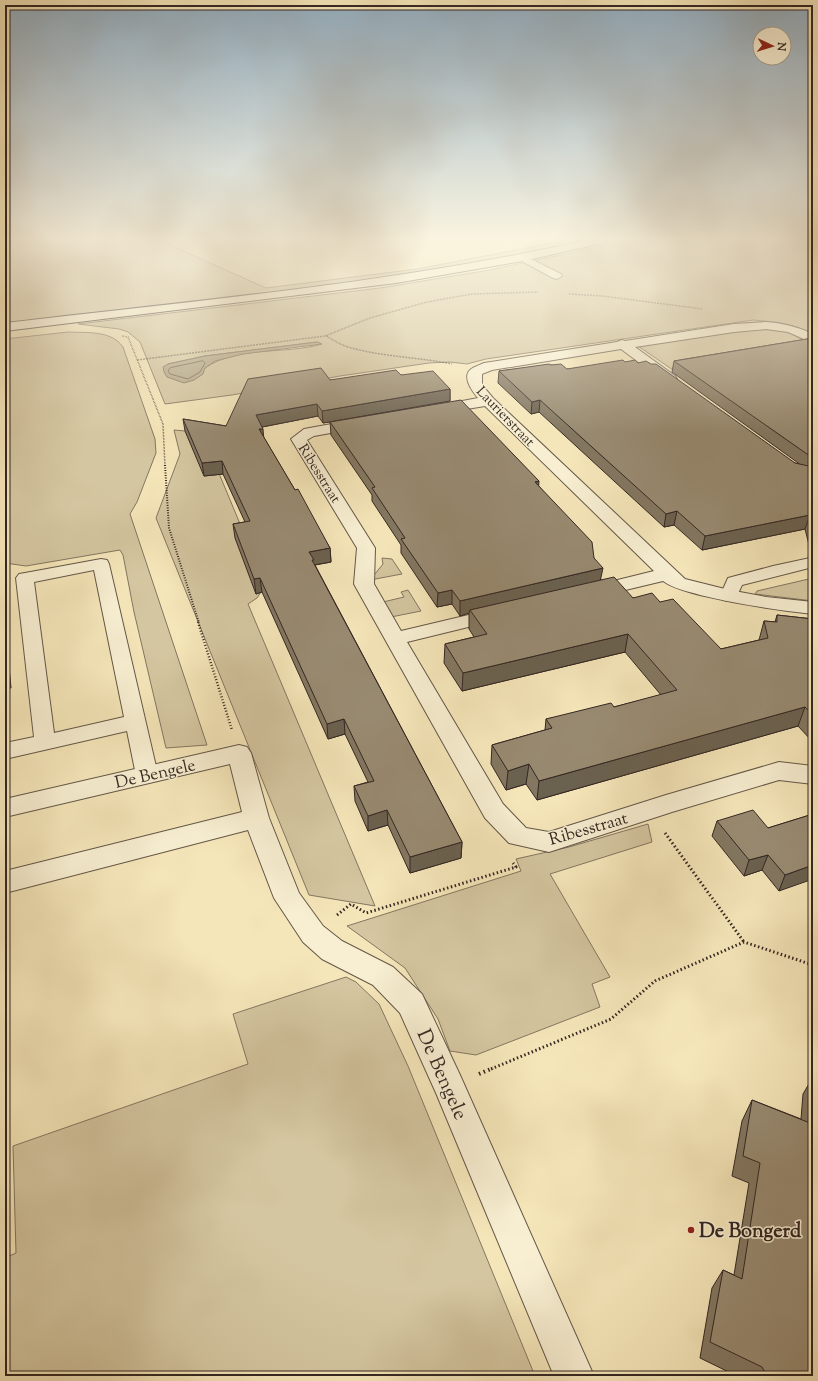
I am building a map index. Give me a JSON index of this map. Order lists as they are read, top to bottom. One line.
{"streets":{"street":["Laurierstraat","Ribesstraat","De Bengele"]},"places":["De Bongerd"],"north":"right"}
